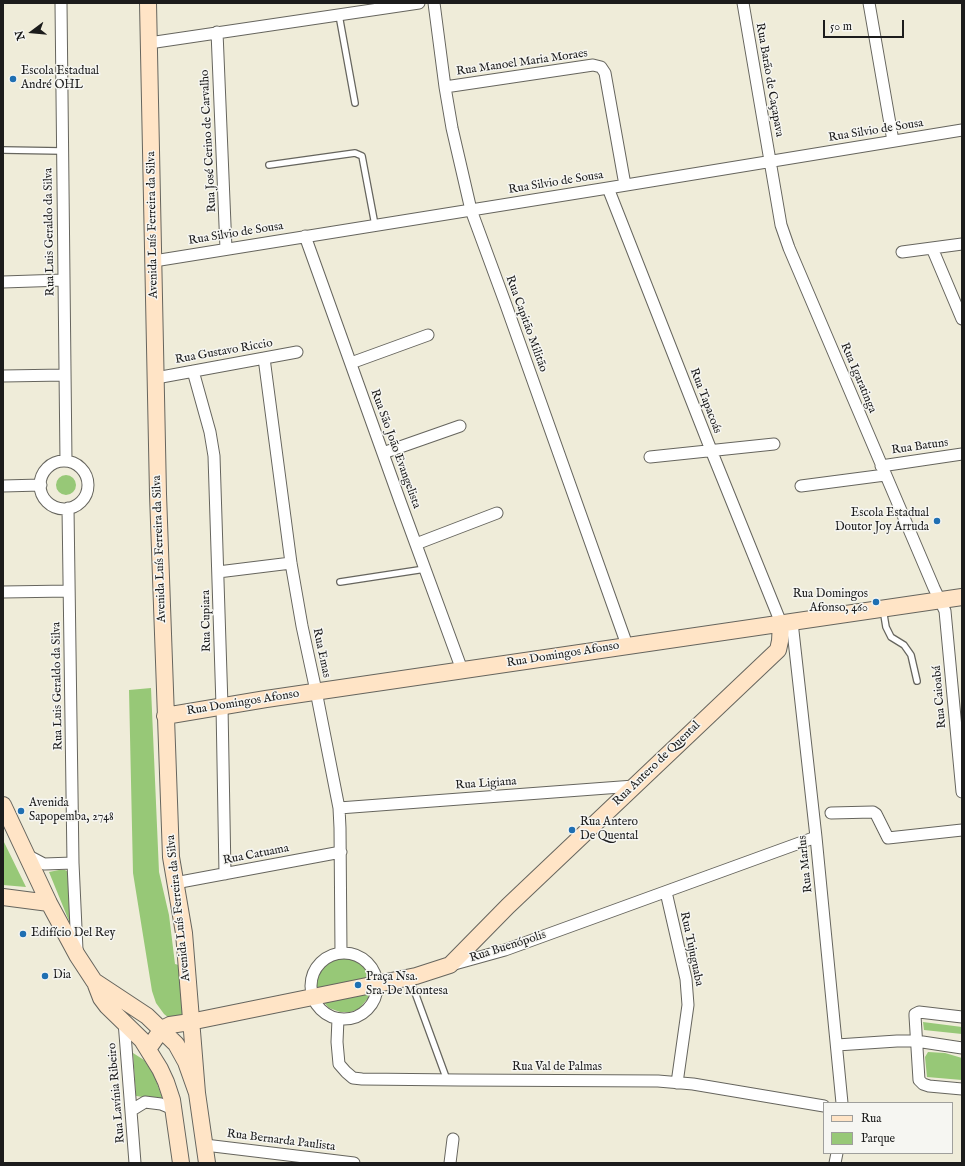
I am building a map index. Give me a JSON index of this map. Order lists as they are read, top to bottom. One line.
{"streets":{"street":["Rua Manoel Maria Moraes","Rua Barão de Caçapava","Rua Silvio de Sousa","Rua José Cerino de Carvalho","Avenida Luís Ferreira da Silva","Rua Luis Geraldo da Silva","Rua Capitão Militão","Rua Gustavo Riccio","Rua Igaratinga","Rua Tapacoás","Rua Batuns","Rua São João Evangelista","Rua Cupiara","Rua Emas","Rua Domingos Afonso","Rua Caioabá","Rua Antero de Quental","Rua Ligiana","Rua Catuama","Rua Marlus","Rua Buenópolis","Rua Tujuguaba","Rua Val de Palmas","Rua Lavínia Ribeiro","Rua Bernarda Paulista"]},"crossings":[["Rua Manoel Maria Moraes","Rua Silvio de Sousa"],["Rua Manoel Maria Moraes","Rua Capitão Militão"],["Rua Barão de Caçapava","Rua Silvio de Sousa"],["Rua Barão de Caçapava","Rua Igaratinga"],["Rua Silvio de Sousa","Rua José Cerino de Carvalho"],["Rua Silvio de Sousa","Avenida Luís Ferreira da Silva"],["Rua Silvio de Sousa","Rua Capitão Militão"],["Rua Silvio de Sousa","Rua Igaratinga"],["Rua Silvio de Sousa","Rua Tapacoás"],["Rua Silvio de Sousa","Rua São João Evangelista"],["Avenida Luís Ferreira da Silva","Rua Gustavo Riccio"],["Avenida Luís Ferreira da Silva","Rua Domingos Afonso"],["Avenida Luís Ferreira da Silva","Rua Catuama"],["Avenida Luís Ferreira da Silva","Rua Buenópolis"],["Rua Capitão Militão","Rua Domingos Afonso"],["Rua Gustavo Riccio","Rua Cupiara"],["Rua Gustavo Riccio","Rua Emas"],["Rua Igaratinga","Rua Batuns"],["Rua Igaratinga","Rua Domingos Afonso"],["Rua Igaratinga","Rua Caioabá"],["Rua Tapacoás","Rua Domingos Afonso"],["Rua Tapacoás","Rua Antero de Quental"],["Rua Tapacoás","Rua Marlus"],["Rua São João Evangelista","Rua Domingos Afonso"],["Rua Cupiara","Rua Domingos Afonso"],["Rua Cupiara","Rua Catuama"],["Rua Emas","Rua Domingos Afonso"],["Rua Emas","Rua Ligiana"],["Rua Emas","Rua Catuama"],["Rua Domingos Afonso","Rua Caioabá"],["Rua Domingos Afonso","Rua Antero de Quental"],["Rua Domingos Afonso","Rua Marlus"],["Rua Antero de Quental","Rua Ligiana"],["Rua Antero de Quental","Rua Marlus"],["Rua Antero de Quental","Rua Buenópolis"],["Rua Marlus","Rua Buenópolis"],["Rua Buenópolis","Rua Tujuguaba"],["Rua Tujuguaba","Rua Val de Palmas"]],"places":["Escola Estadual André OHL","Escola Estadual Doutor Joy Arruda","Rua Domingos Afonso, 460","Avenida Sapopemba, 2748","Rua Antero De Quental","Edifício Del Rey","Dia","Praça Nsa. Sra. De Montesa"],"legend":["Rua","Parque"],"scale_bar":"50 m","north":"left"}
